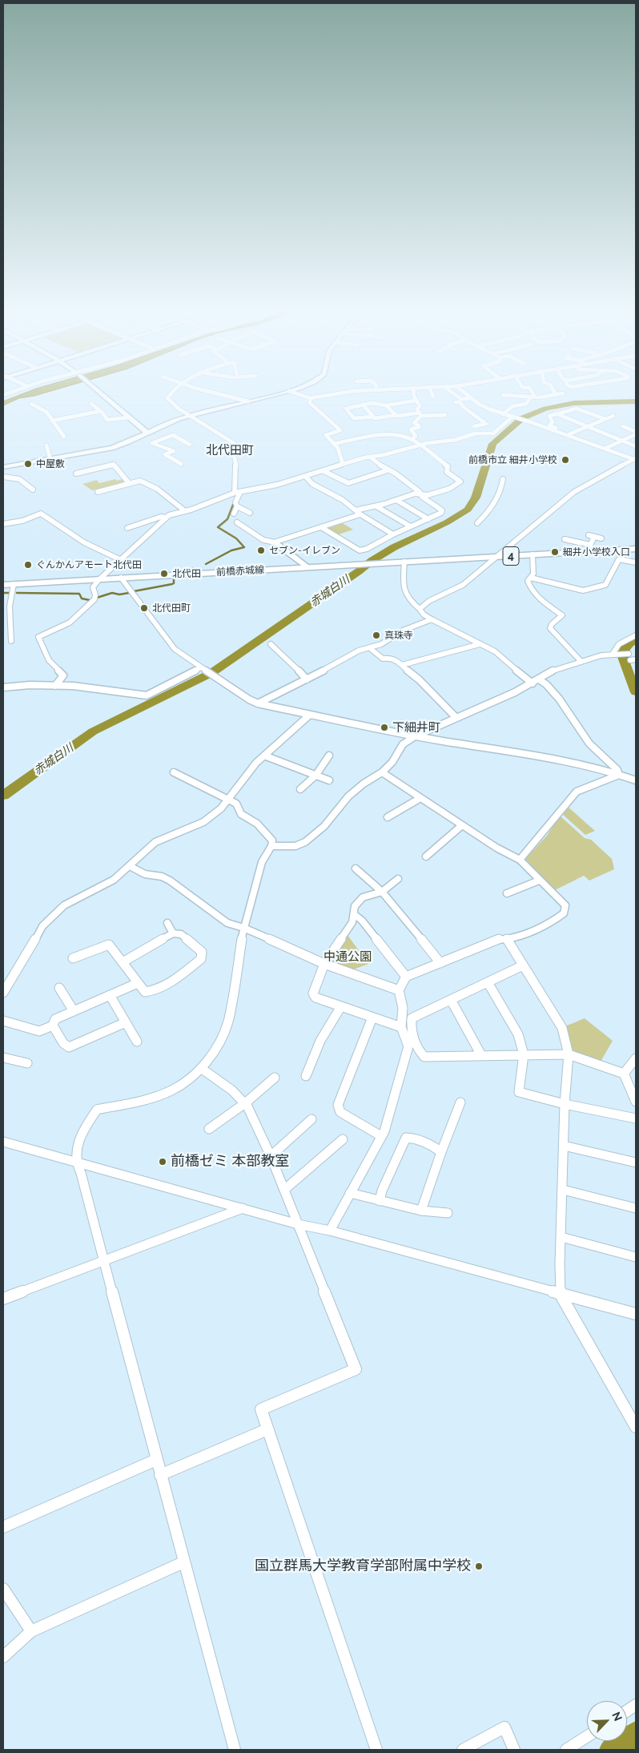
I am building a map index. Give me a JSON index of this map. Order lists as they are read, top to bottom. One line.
{"streets":{"main road":["4","前橋赤城線"]},"crossings":[["4","前橋赤城線"]],"districts":["北代田町"],"water":["赤城白川"],"parks":["中通公園"],"places":["前橋市立 細井小学校","中屋敷","セブン-イレブン","細井小学校入口","ぐんかんアモート北代田","北代田","北代田町","真珠寺","下細井町","前橋ゼミ 本部教室","国立群馬大学教育学部附属中学校"],"north":"top right"}
